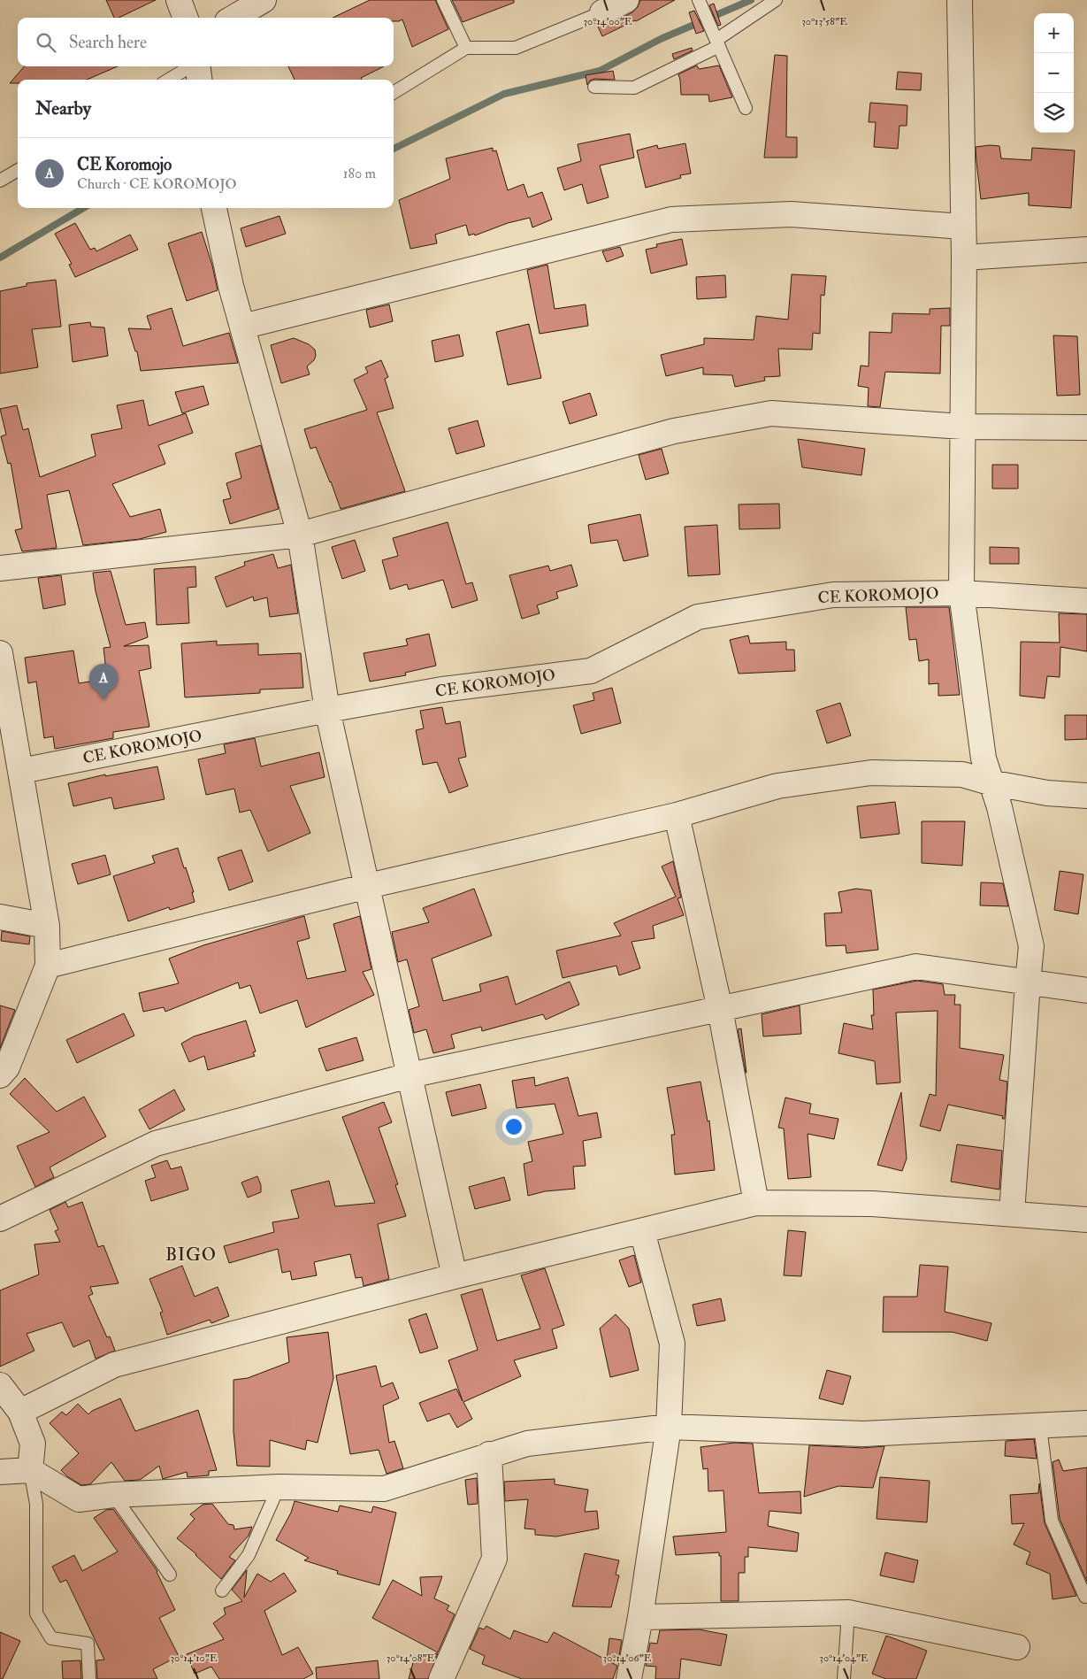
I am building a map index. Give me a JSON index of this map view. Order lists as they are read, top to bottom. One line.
{"streets":{"street":["CE KOROMOJO"]},"districts":["BIGO"],"page":{"map_buttons":["+","−"],"search":"Search here","heading":"Nearby","list":[{"mark":"A","name":"CE Koromojo","note":"Church · CE KOROMOJO","value":"180 m"}],"pins":"A"},"coordinates":["30°14'00\"E","30°13'58\"E","30°14'10\"E","30°14'08\"E","30°14'06\"E","30°14'04\"E"]}
